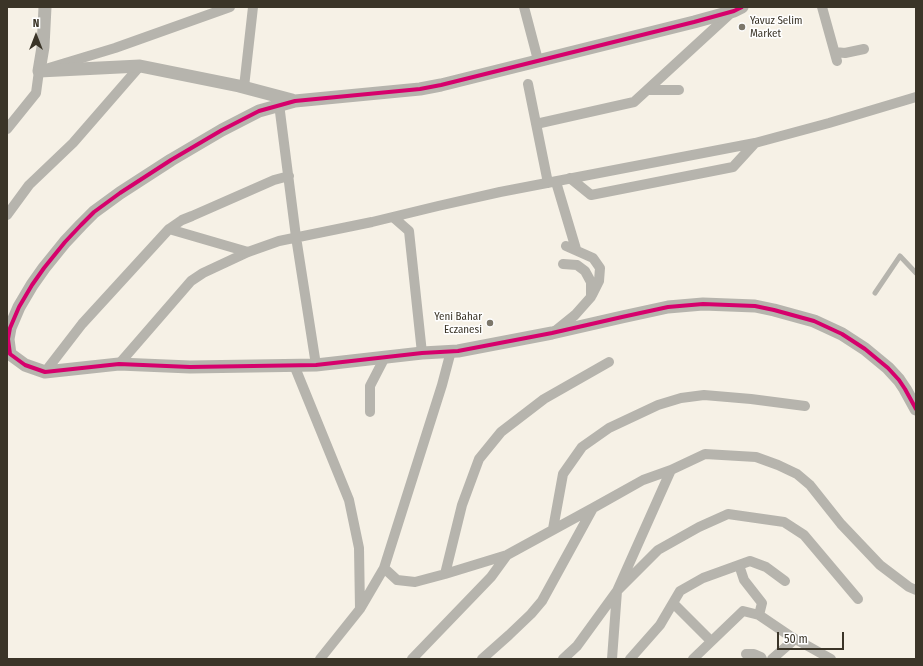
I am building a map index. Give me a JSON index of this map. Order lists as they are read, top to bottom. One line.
{"places":["Yavuz Selim Market","Yeni Bahar Eczanesi"],"scale_bar":"50 m","north":"top"}
